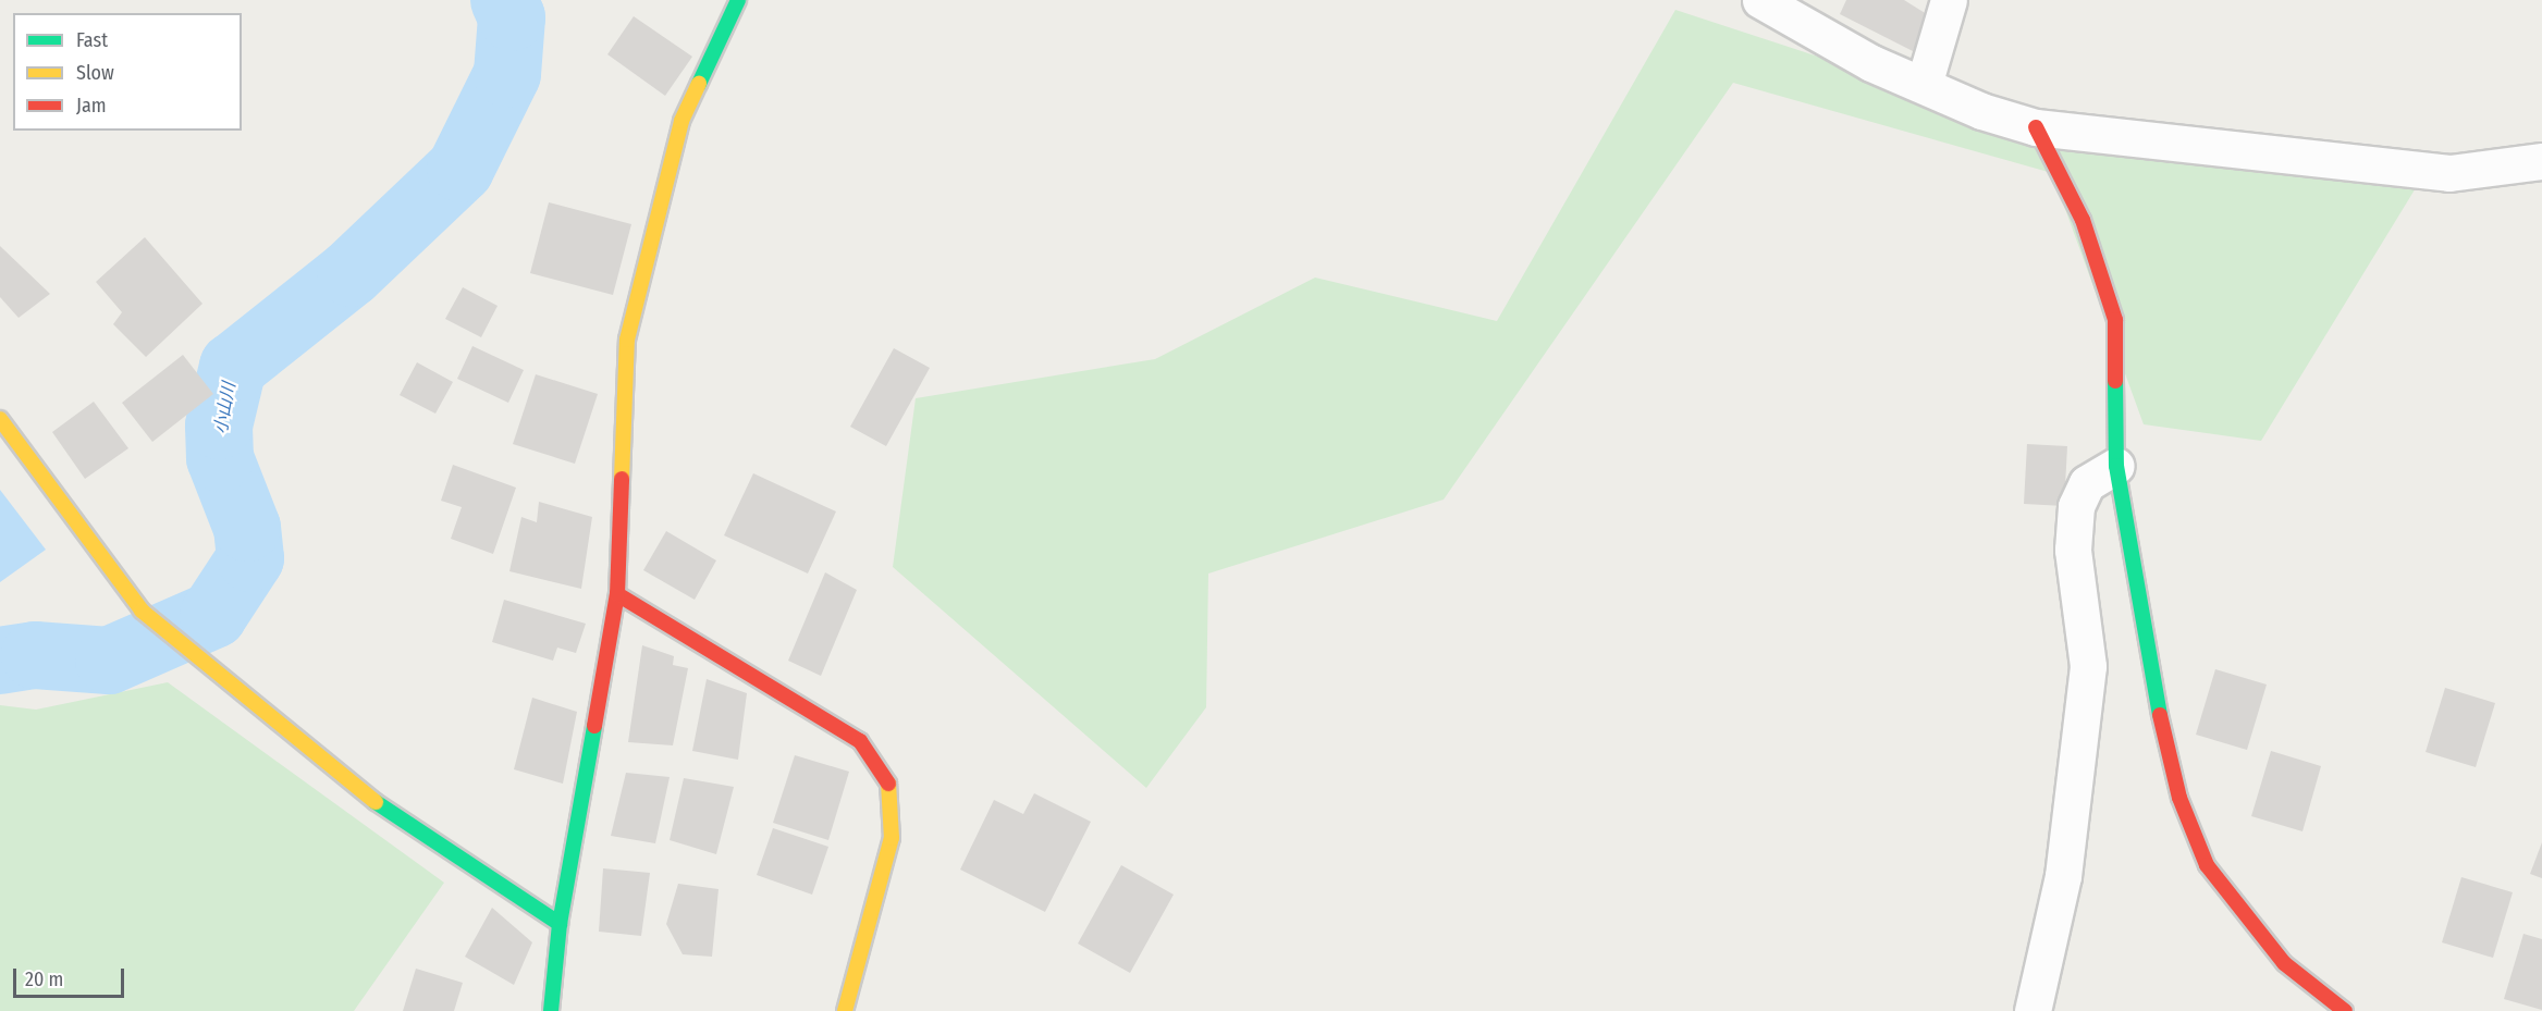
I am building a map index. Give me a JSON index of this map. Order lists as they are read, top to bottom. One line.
{"water":["小山川"],"legend":["Fast","Slow","Jam"],"scale_bar":"20 m"}
